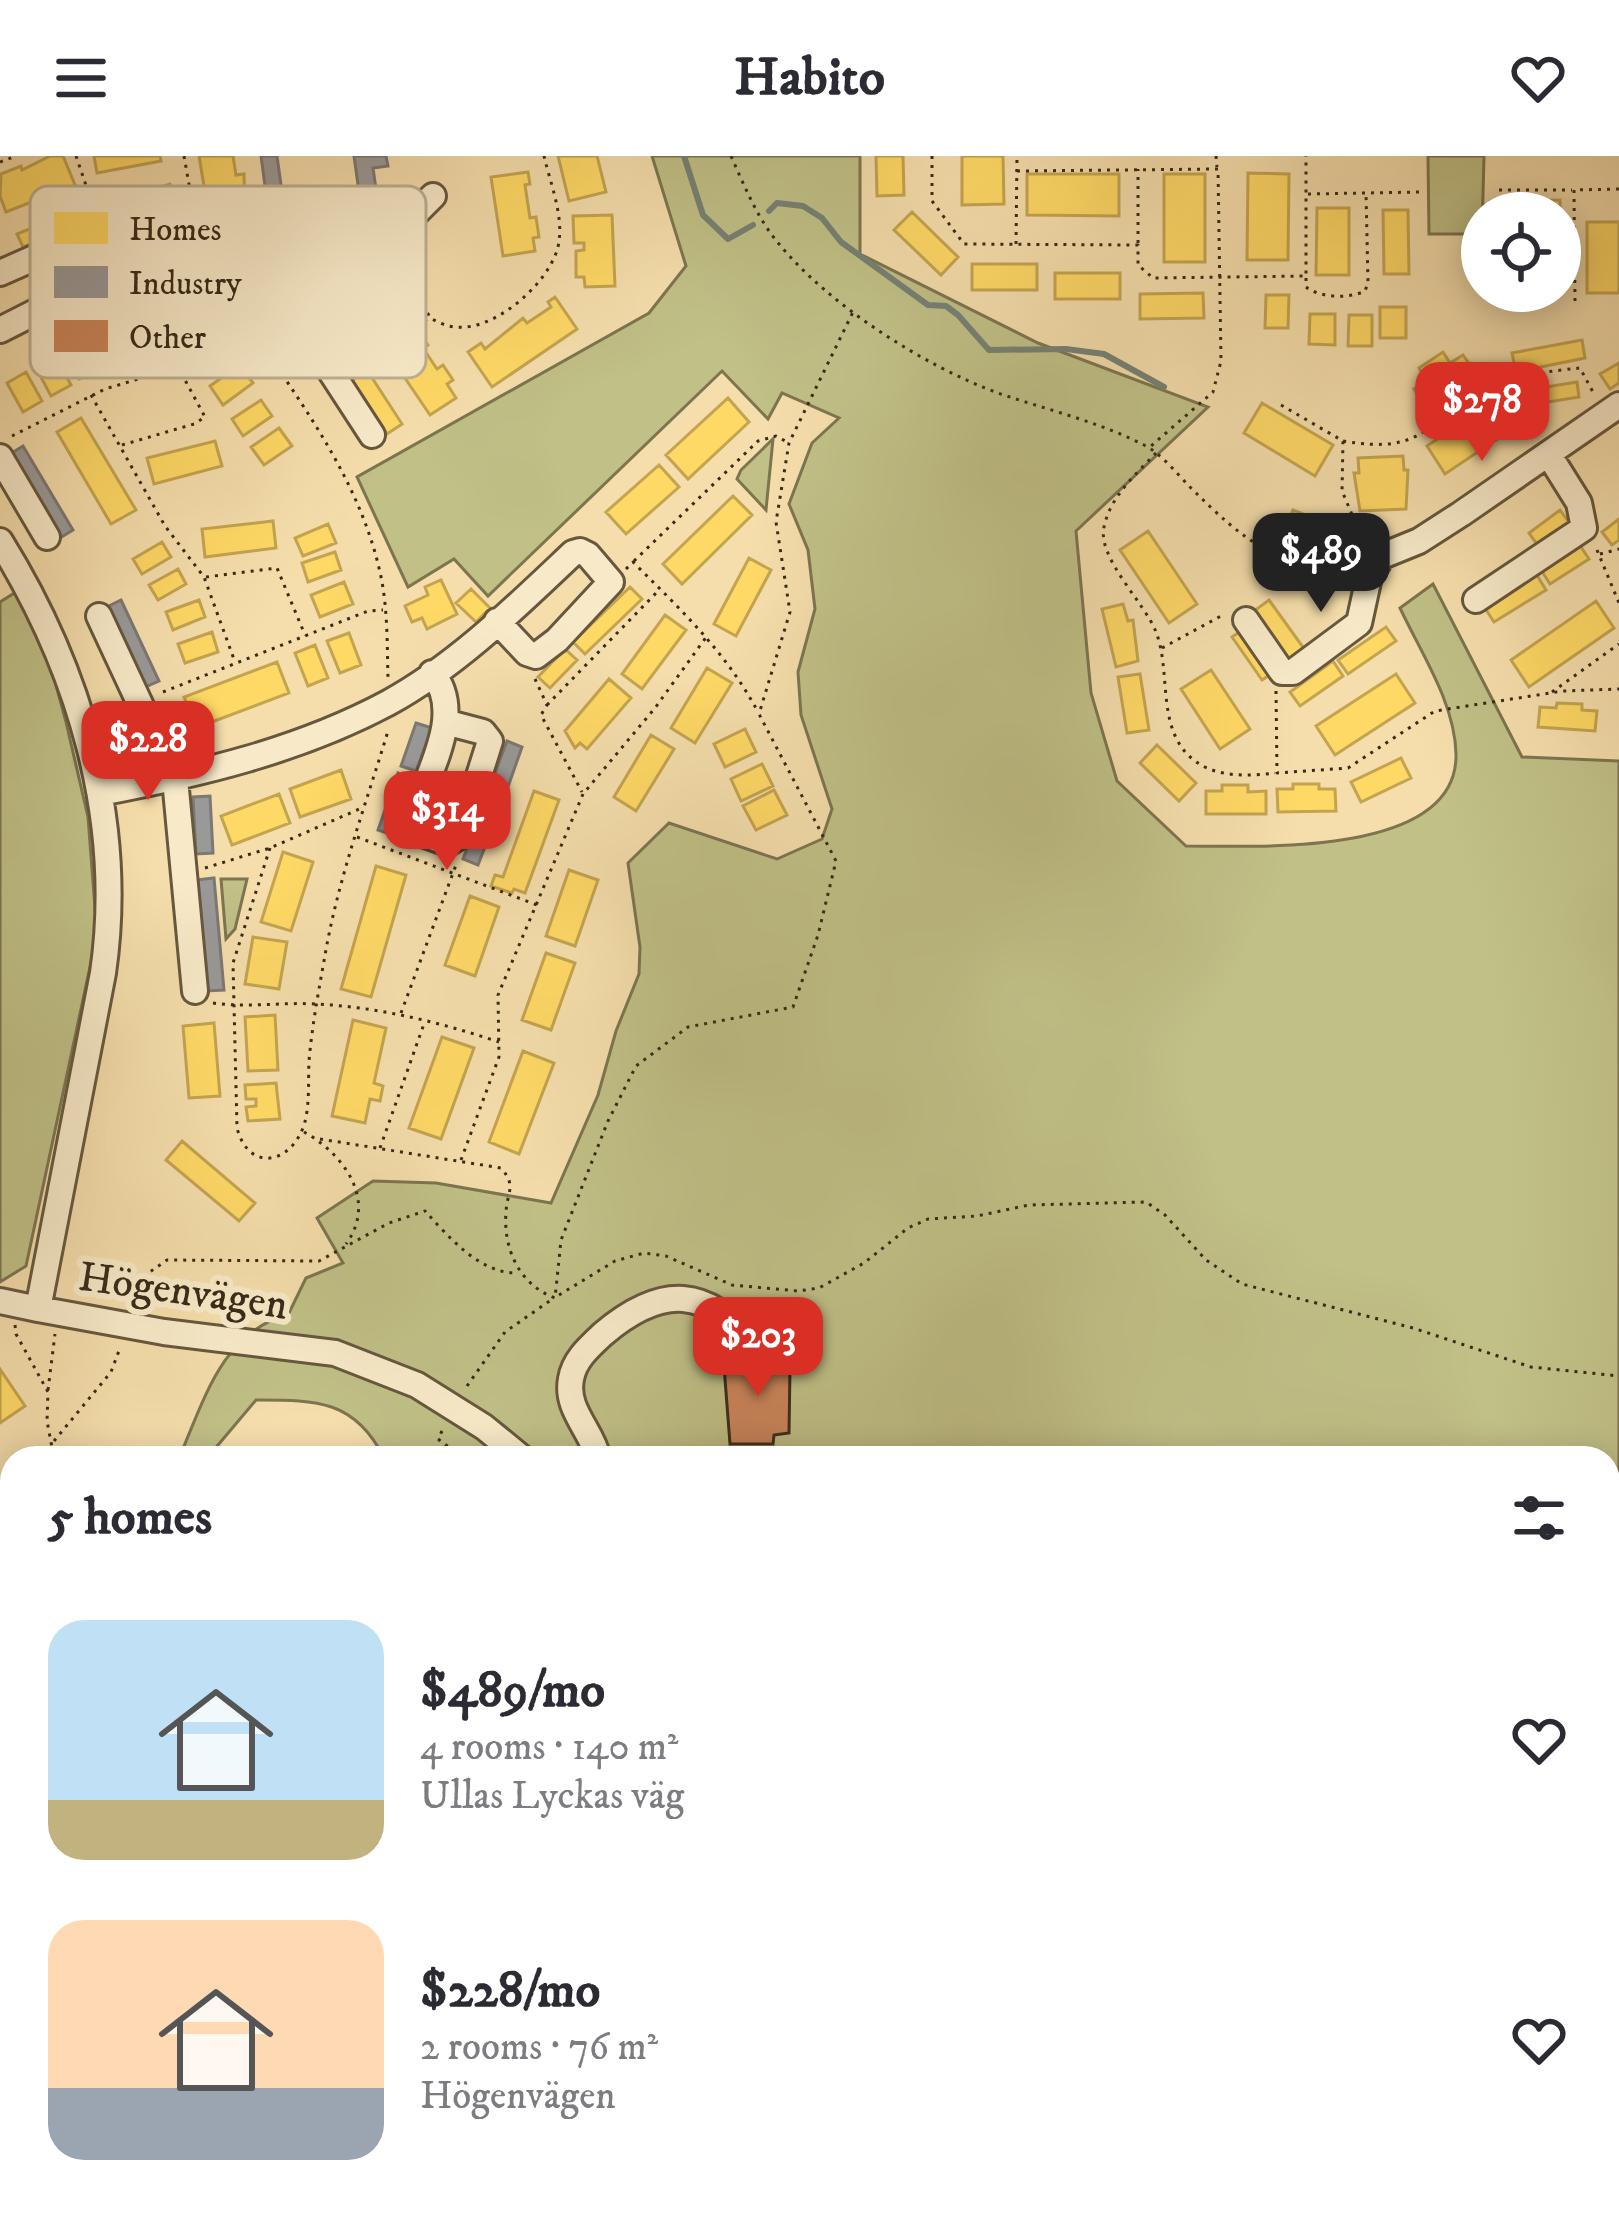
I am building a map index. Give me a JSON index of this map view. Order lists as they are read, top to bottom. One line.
{"streets":{"street":["Högenvägen"]},"legend":["Homes","Industry","Other"],"page":{"header":"Habito","price":["$278","$489","$228","$314","$203"],"heading":"5 homes","list":[{"name":"$489/mo","note":"4 rooms · 140 m² · Ullas Lyckas väg"},{"name":"$228/mo","note":"2 rooms · 76 m² · Högenvägen"}]}}
